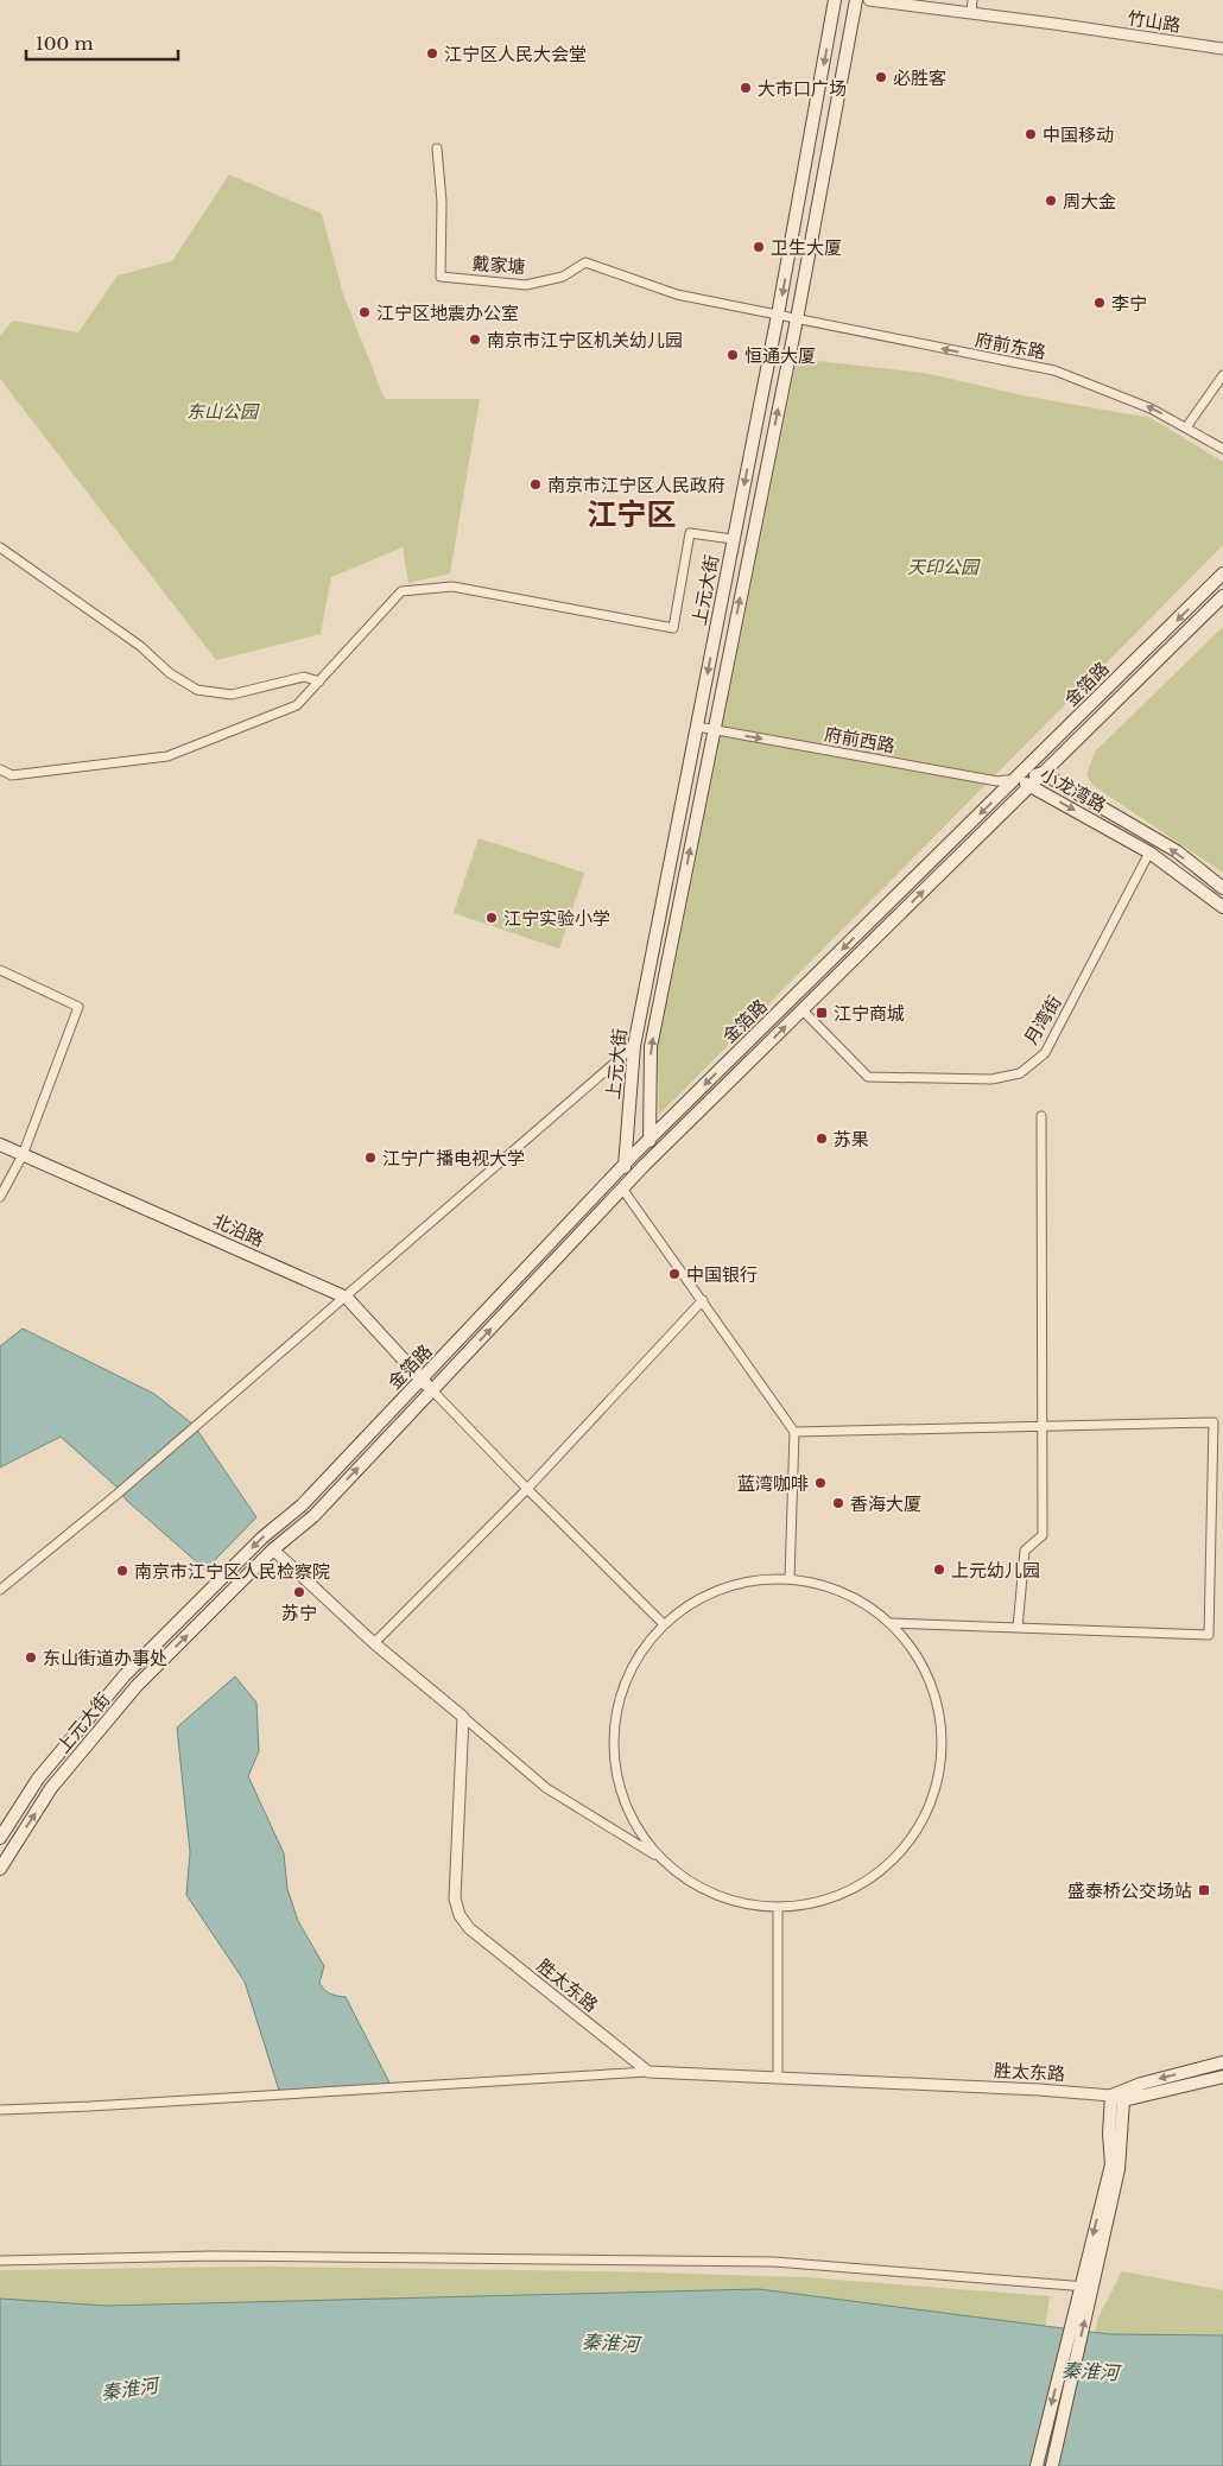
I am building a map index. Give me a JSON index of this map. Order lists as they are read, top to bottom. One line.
{"streets":{"main road":["上元大街","金箔路","小龙湾路","北沿路","胜太东路"],"street":["竹山路","戴家塘","府前东路","府前西路","月湾街"]},"crossings":[["戴家塘","府前东路"],["戴家塘","上元大街"],["府前东路","上元大街"],["上元大街","金箔路"],["上元大街","府前西路"],["金箔路","府前西路"],["金箔路","小龙湾路"],["金箔路","月湾街"],["金箔路","北沿路"],["府前西路","小龙湾路"],["小龙湾路","月湾街"]],"one_way":["府前东路","府前西路"],"districts":["江宁区"],"water":["秦淮河"],"parks":["东山公园","天印公园"],"places":{"other":["江宁区人民大会堂","必胜客","大市口广场","中国移动","周大金","卫生大厦","李宁","江宁区地震办公室","南京市江宁区机关幼儿园","恒通大厦","南京市江宁区人民政府","江宁实验小学","苏果","江宁广播电视大学","中国银行","蓝湾咖啡","香海大厦","上元幼儿园","南京市江宁区人民检察院","苏宁","东山街道办事处"],"transit":["江宁商城","盛泰桥公交场站"]},"scale_bar":"100 m"}
